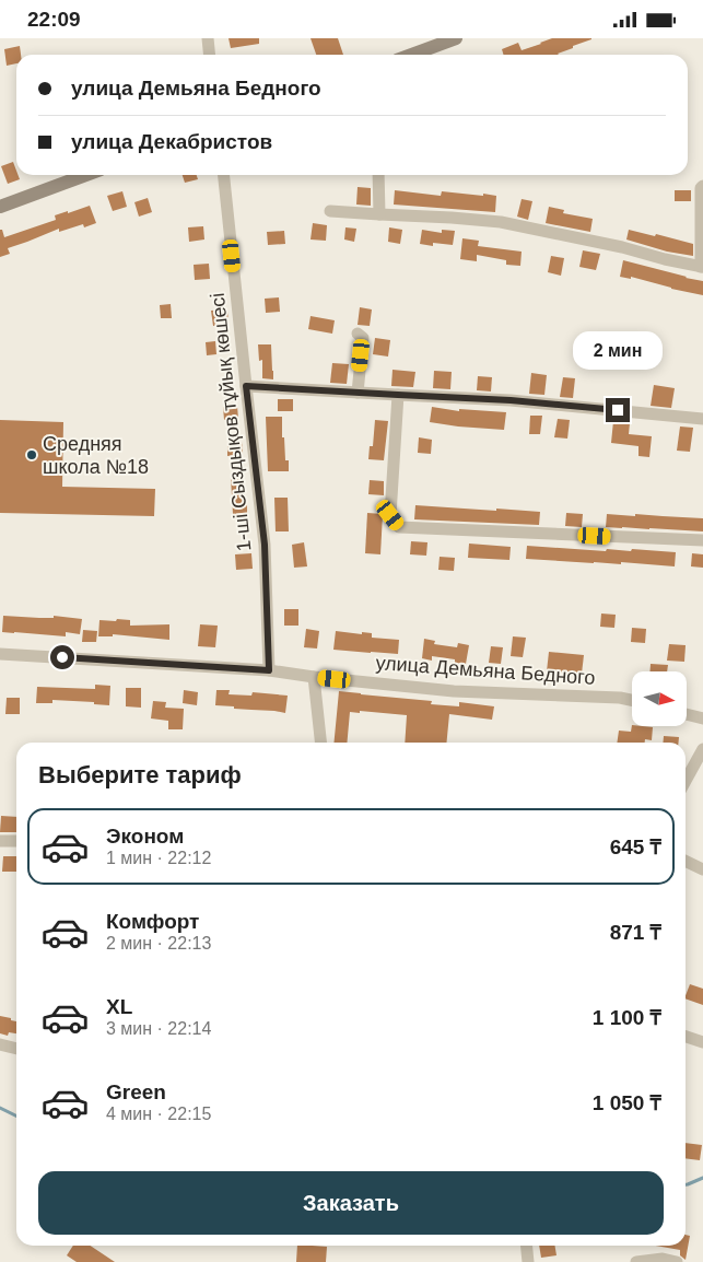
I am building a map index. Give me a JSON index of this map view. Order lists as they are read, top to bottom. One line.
{"streets":{"street":["1-ші Сыздықов тұйық көшесі","улица Демьяна Бедного"]},"crossings":[["1-ші Сыздықов тұйық көшесі","улица Демьяна Бедного"]],"places":["Средняя школа №18"],"north":"right","page":{"status":"22:09","banner":["улица Демьяна Бедного","улица Декабристов"],"bubble":"2 мин","heading":"Выберите тариф","list":[{"name":"Эконом","note":"1 мин · 22:12","value":"645 ₸"},{"name":"Комфорт","note":"2 мин · 22:13","value":"871 ₸"},{"name":"XL","note":"3 мин · 22:14","value":"1 100 ₸"},{"name":"Green","note":"4 мин · 22:15","value":"1 050 ₸"}],"buttons":"Заказать"}}
